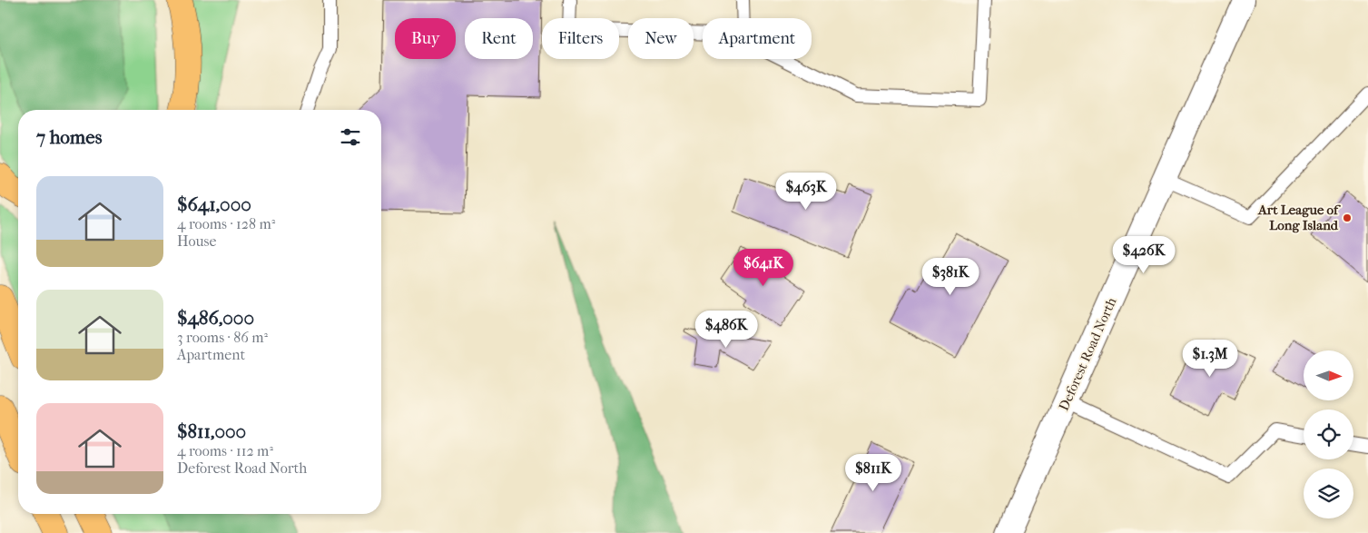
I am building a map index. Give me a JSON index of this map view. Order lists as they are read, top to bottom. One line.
{"streets":{"street":["Deforest Road North"]},"places":["Art League of Long Island"],"north":"right","page":{"chip":["Buy","Rent","Filters","New","Apartment"],"heading":"7 homes","list":[{"name":"$641,000","note":"4 rooms · 128 m² · House"},{"name":"$486,000","note":"3 rooms · 86 m² · Apartment"},{"name":"$811,000","note":"4 rooms · 112 m² · Deforest Road North"}],"price":["$463K","$426K","$641K","$381K","$486K","$1.3M","$811K"]}}
